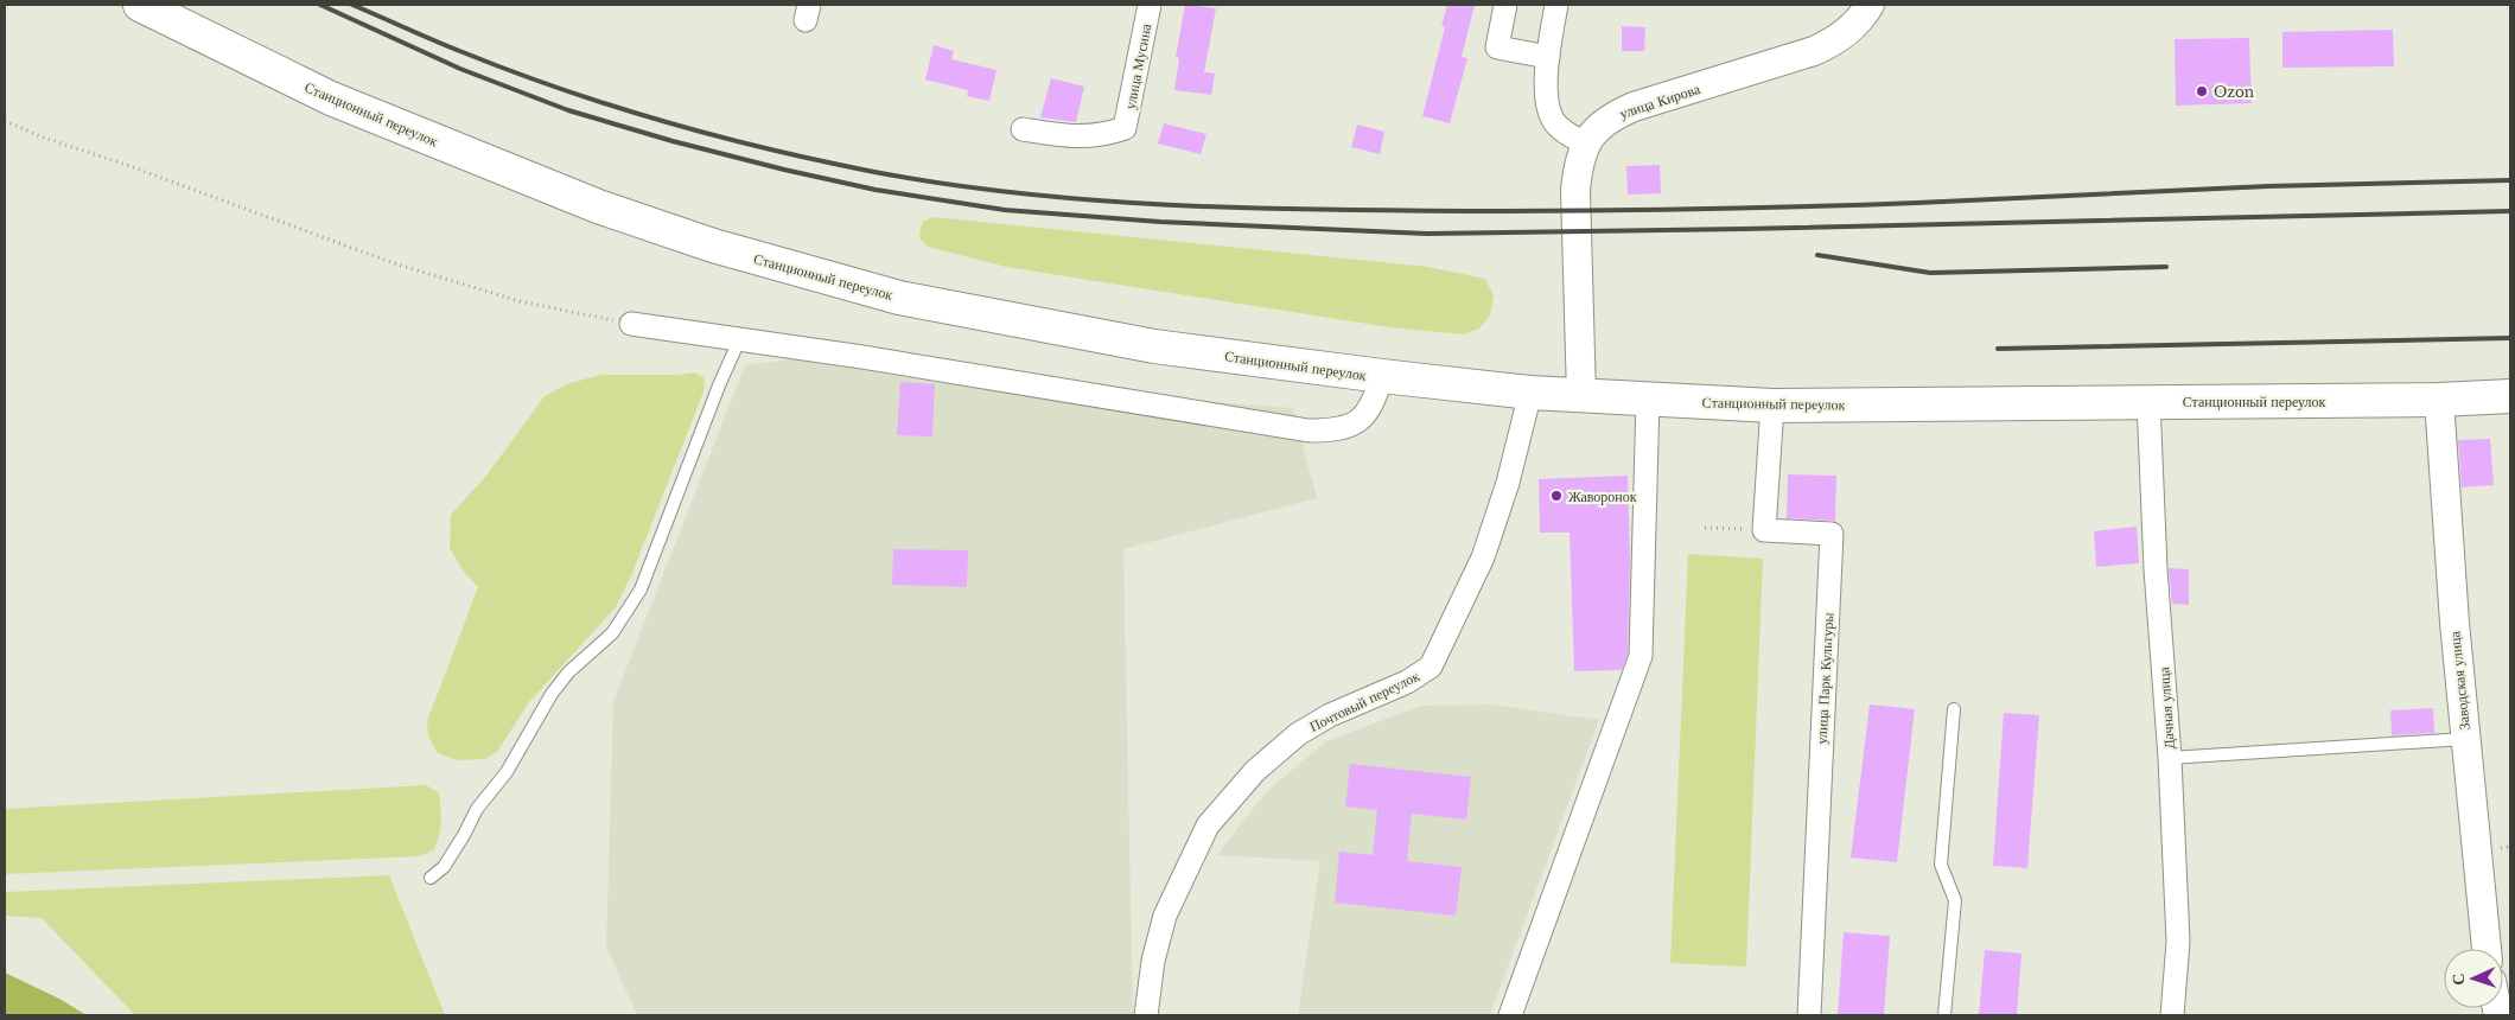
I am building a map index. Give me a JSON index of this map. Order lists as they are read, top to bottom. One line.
{"streets":{"main road":["Станционный переулок"],"street":["улица Мусина","улица Кирова","улица Парк Культуры","Заводская улица","Почтовый переулок","Дачная улица"]},"crossings":[["улица Кирова","Станционный переулок"],["Станционный переулок","Заводская улица"],["Станционный переулок","Почтовый переулок"],["Станционный переулок","Дачная улица"]],"places":["Ozon","Жаворонок"],"north":"left"}
